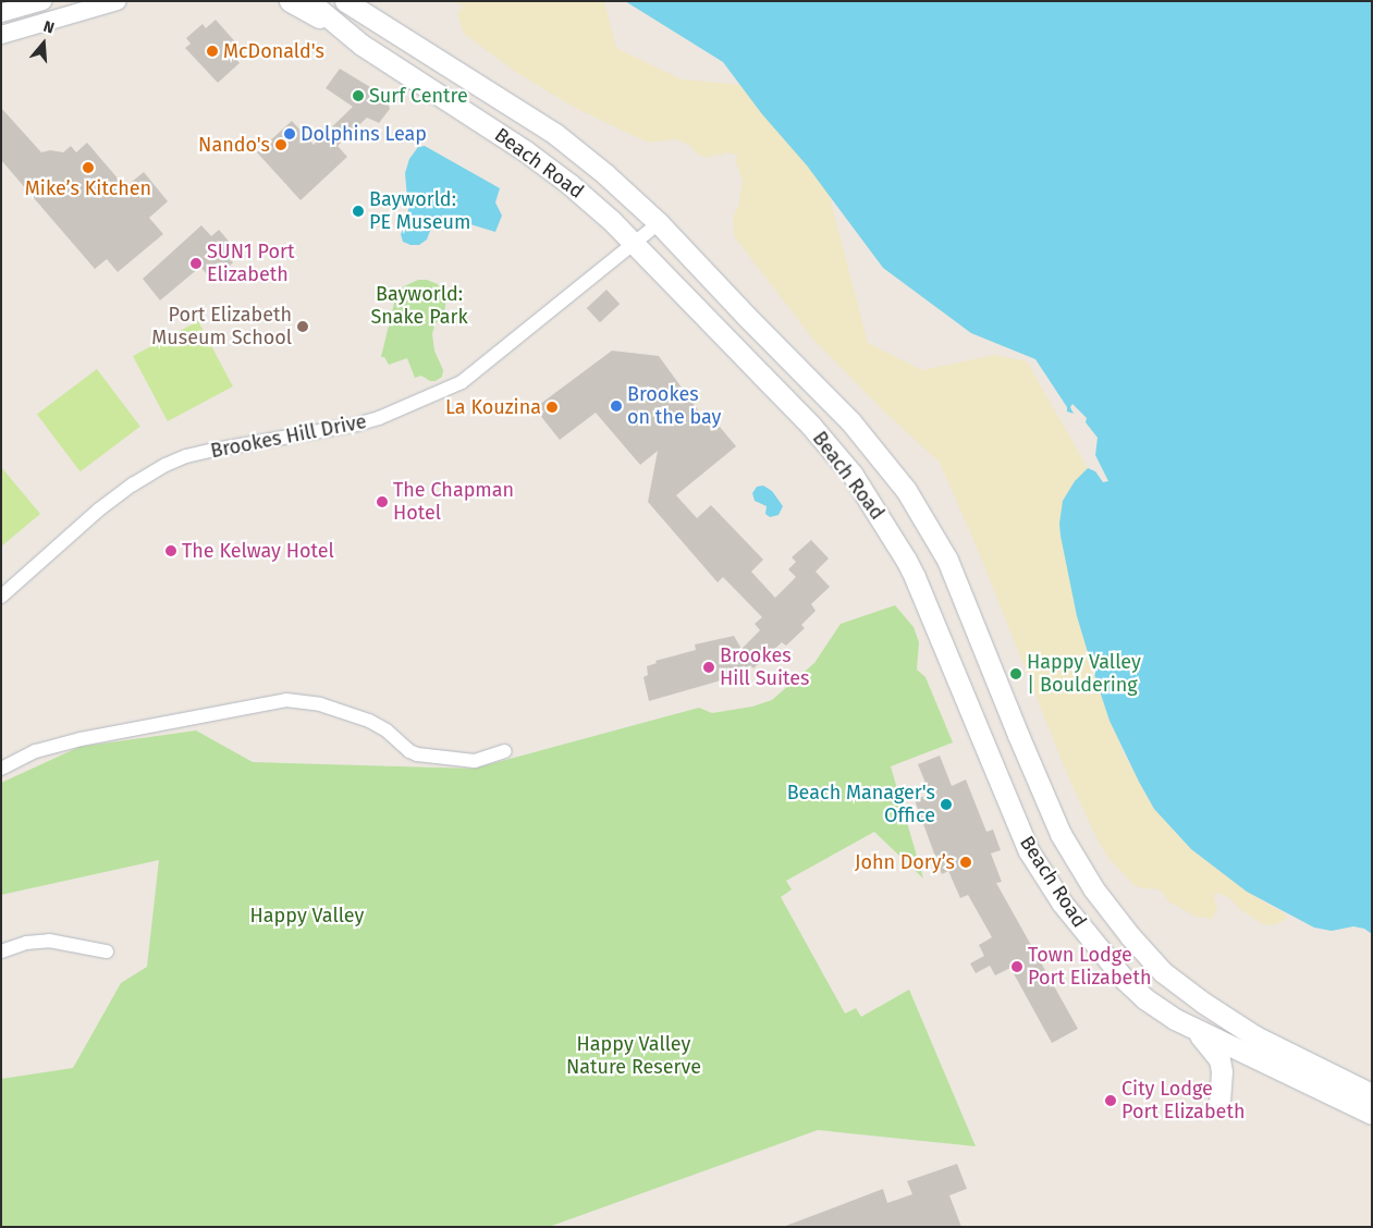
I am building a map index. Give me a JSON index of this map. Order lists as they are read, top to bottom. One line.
{"streets":{"main road":["Beach Road"],"street":["Brookes Hill Drive"]},"crossings":[["Beach Road","Brookes Hill Drive"]],"parks":["Bayworld: Snake Park","Happy Valley","Happy Valley Nature Reserve"],"places":["McDonald's","Surf Centre","Dolphins Leap","Nando's","Mike’s Kitchen","Bayworld: PE Museum","SUN1 Port Elizabeth","Port Elizabeth Museum School","Brookes on the bay","La Kouzina","The Chapman Hotel","The Kelway Hotel","Brookes Hill Suites","Happy Valley | Bouldering","Beach Manager's Office","John Dory’s","Town Lodge Port Elizabeth","City Lodge Port Elizabeth"],"north":"top"}
